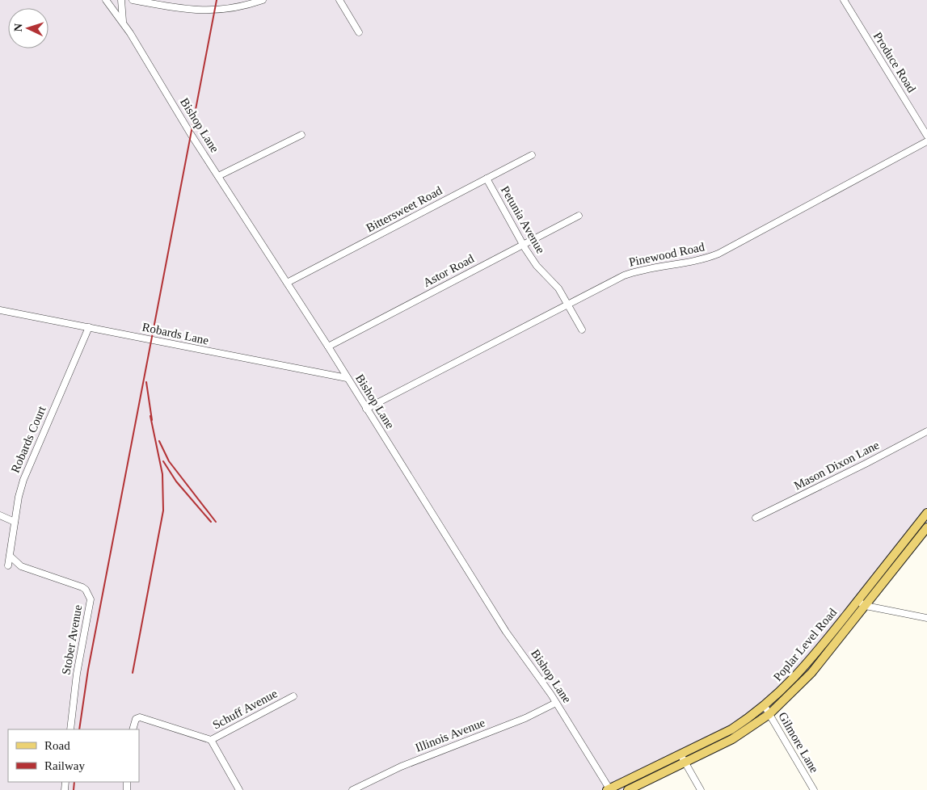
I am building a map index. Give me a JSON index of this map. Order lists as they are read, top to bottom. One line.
{"streets":{"main road":["Poplar Level Road"],"street":["Produce Road","Bishop Lane","Bittersweet Road","Petunia Avenue","Pinewood Road","Astor Road","Robards Lane","Robards Court","Mason Dixon Lane","Stober Avenue","Schuff Avenue","Illinois Avenue","Gilmore Lane"]},"crossings":[["Bishop Lane","Bittersweet Road"],["Bishop Lane","Pinewood Road"],["Bishop Lane","Astor Road"],["Bishop Lane","Robards Lane"],["Bishop Lane","Poplar Level Road"],["Bishop Lane","Illinois Avenue"],["Bittersweet Road","Petunia Avenue"],["Petunia Avenue","Pinewood Road"],["Petunia Avenue","Astor Road"],["Robards Lane","Robards Court"],["Robards Court","Stober Avenue"],["Poplar Level Road","Gilmore Lane"]],"legend":["Road","Railway"],"north":"left"}
